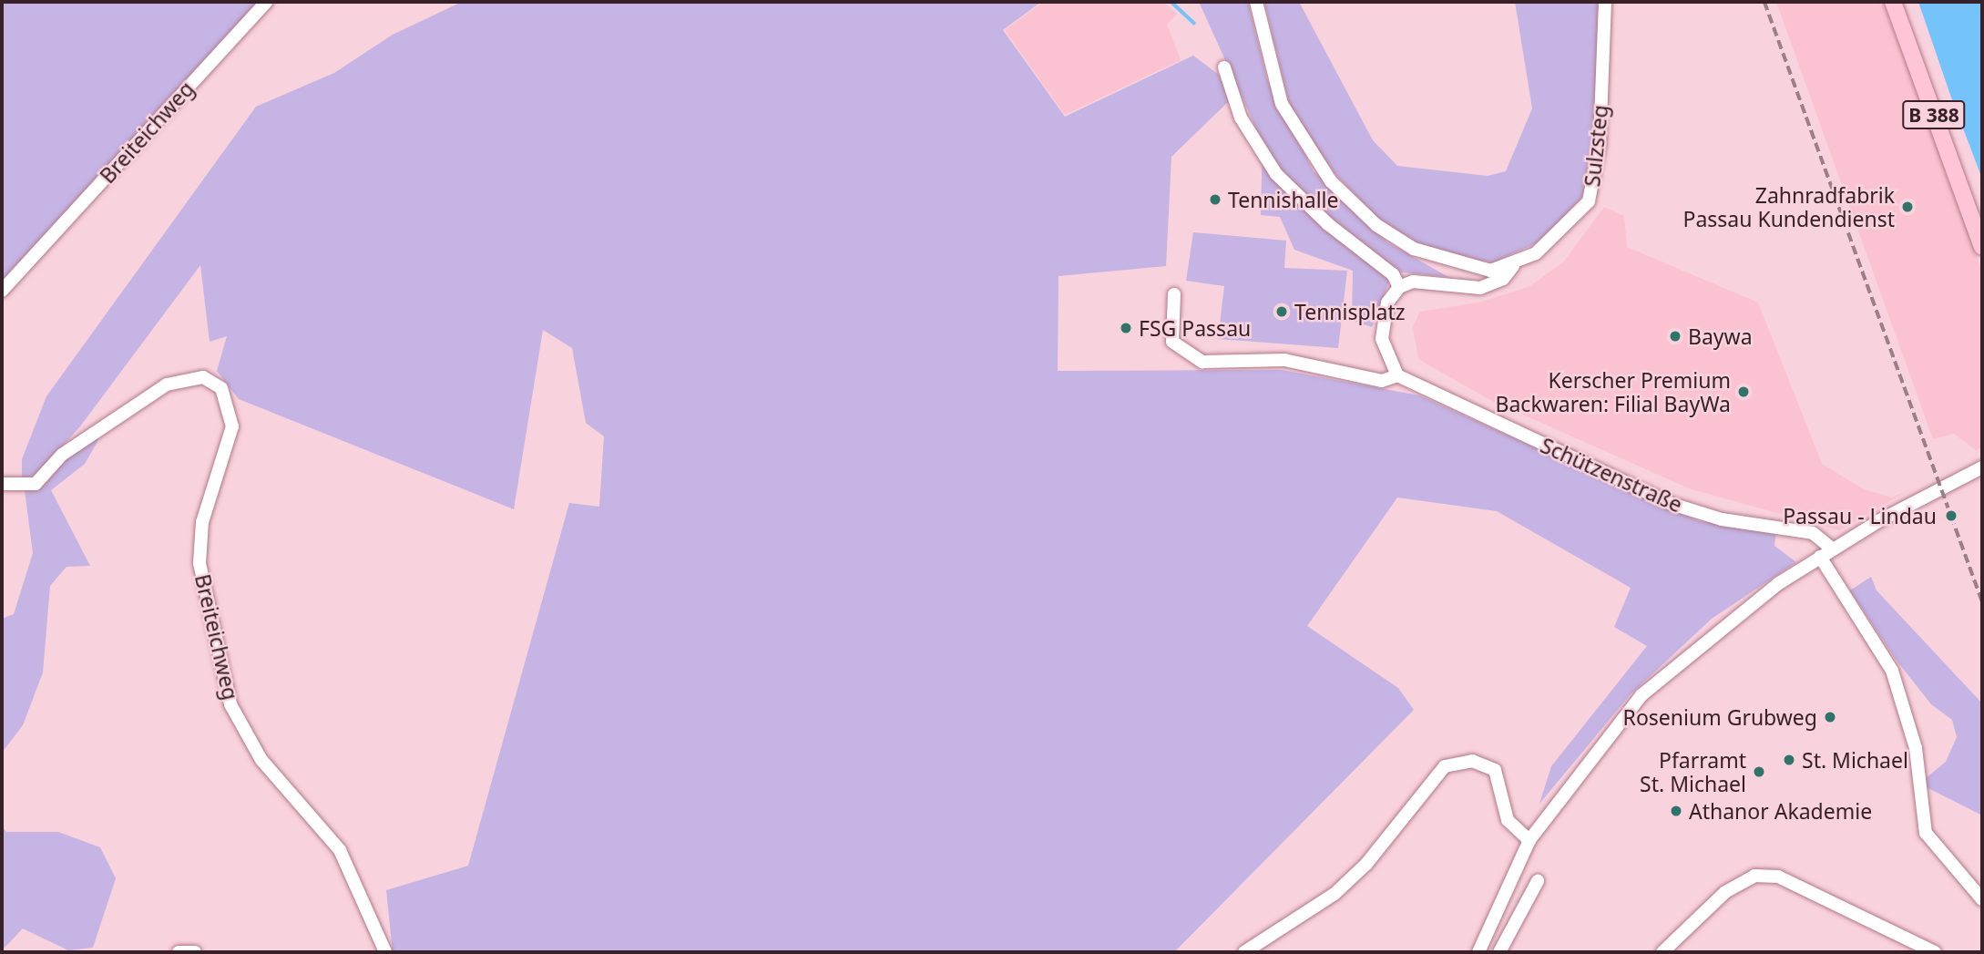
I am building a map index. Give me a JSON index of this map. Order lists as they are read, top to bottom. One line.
{"streets":{"main road":["B 388"],"street":["Breiteichweg","Sulzsteg","Schützenstraße"]},"places":["Tennishalle","Zahnradfabrik Passau Kundendienst","Tennisplatz","FSG Passau","Baywa","Kerscher Premium Backwaren: Filial BayWa","Passau - Lindau","Rosenium Grubweg","St. Michael","Pfarramt St. Michael","Athanor Akademie"]}
